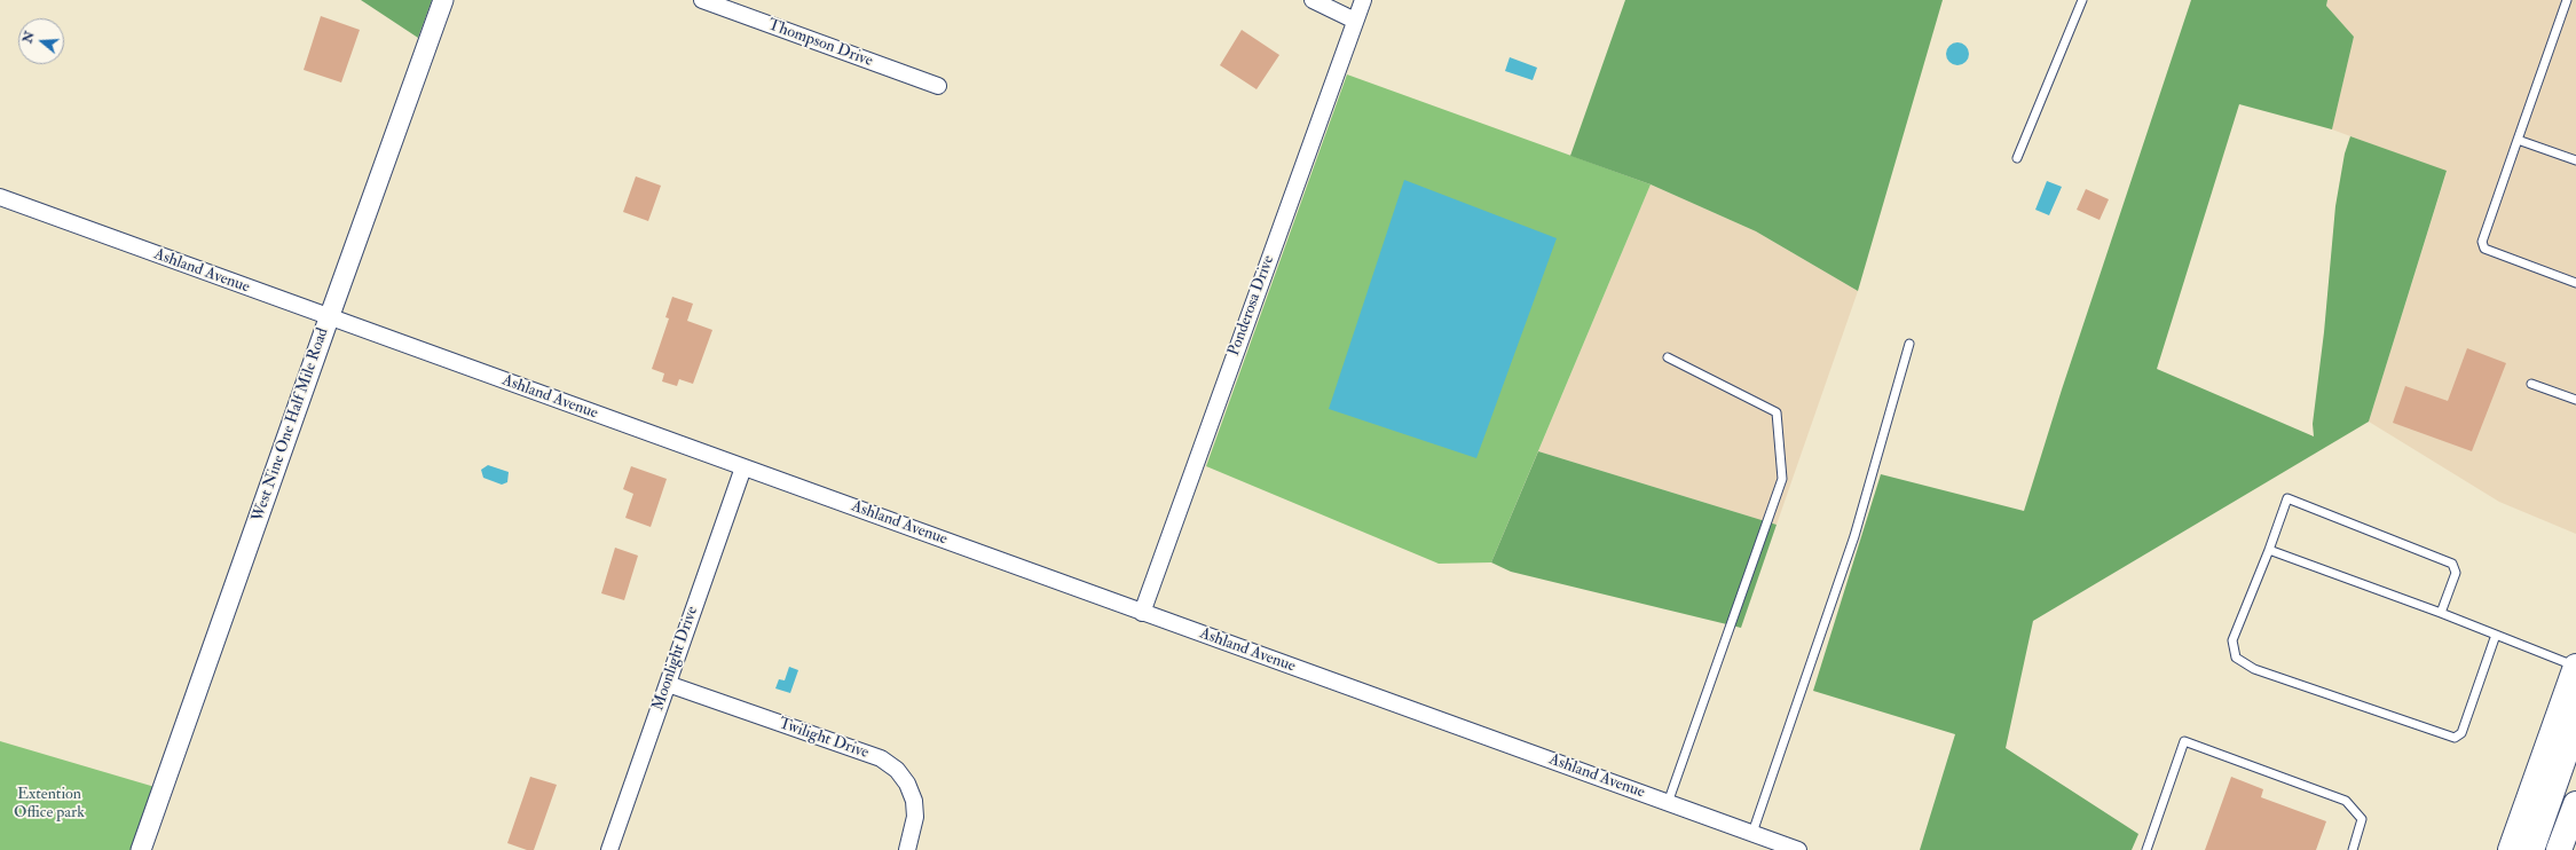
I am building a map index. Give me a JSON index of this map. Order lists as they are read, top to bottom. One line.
{"streets":{"street":["Thompson Drive","Ashland Avenue","Ponderosa Drive","West Nine One Half Mile Road","Moonlight Drive","Twilight Drive"]},"crossings":[["Ashland Avenue","Ponderosa Drive"],["Ashland Avenue","West Nine One Half Mile Road"],["Ashland Avenue","Moonlight Drive"],["Moonlight Drive","Twilight Drive"]],"parks":["Extention Office park"],"north":"left"}
